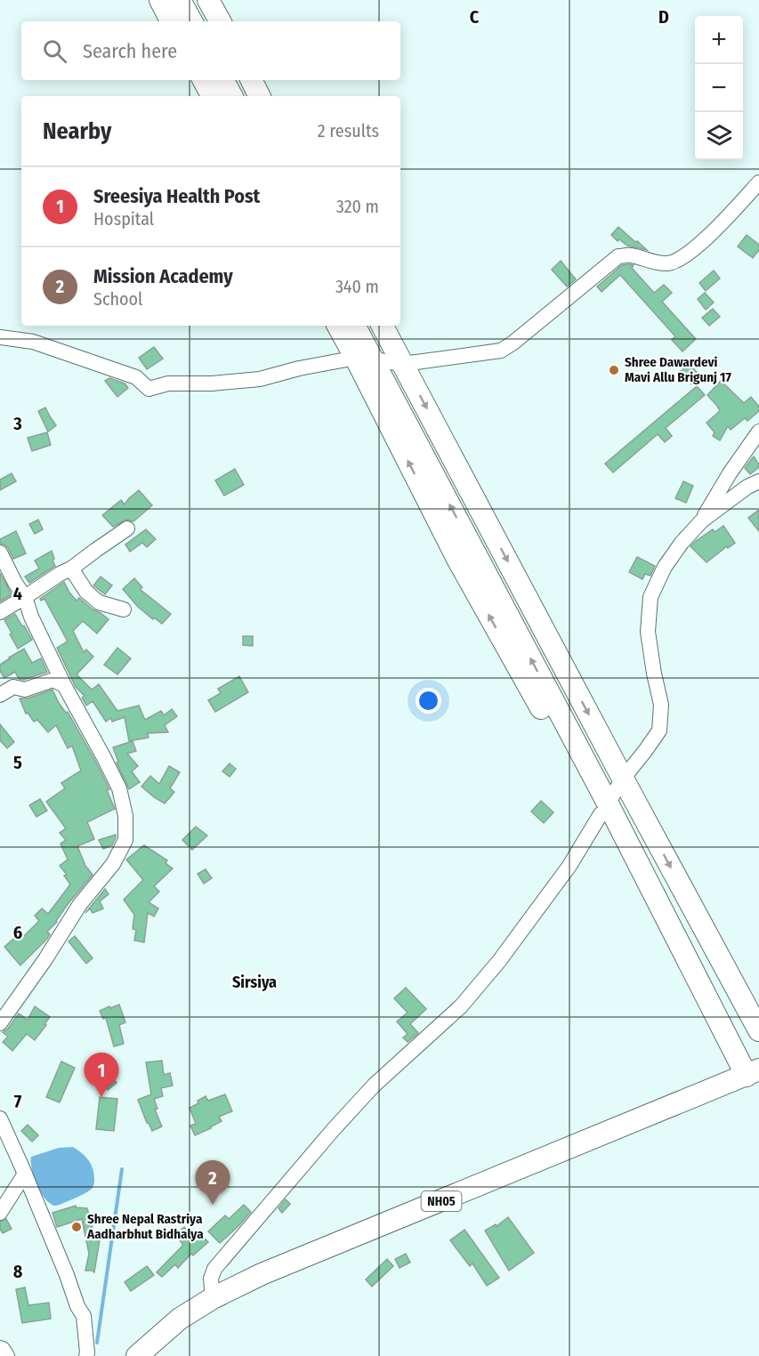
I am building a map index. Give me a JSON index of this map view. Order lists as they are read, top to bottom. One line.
{"streets":{"highway":["NH05"]},"districts":["Sirsiya"],"places":["Shree Dawardevi Mavi Allu Brigunj 17","Shree Nepal Rastriya Aadharbhut Bidhalya"],"page":{"map_buttons":["+","−"],"search":"Search here","heading":["Nearby","2 results"],"list":[{"mark":"1","name":"Sreesiya Health Post","note":"Hospital","value":"320 m"},{"mark":"2","name":"Mission Academy","note":"School","value":"340 m"}],"pins":["1","2"]},"grid":{"columns":["C","D"],"rows":["3","4","5","6","7","8"]}}
